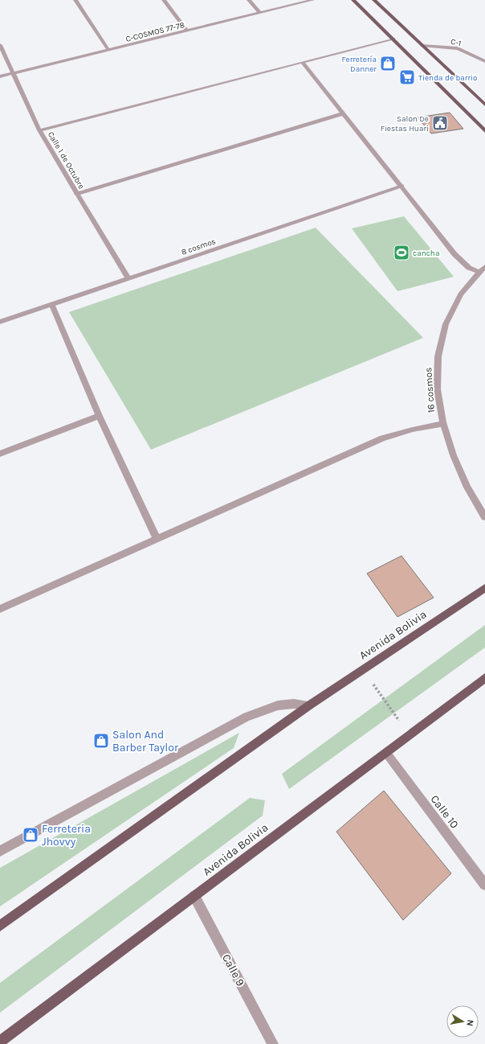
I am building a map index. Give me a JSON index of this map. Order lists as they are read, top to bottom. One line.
{"streets":{"main road":["Avenida Bolivia"],"street":["C-COSMOS 77-78","C-1","Calle 1 de Octubre","8 cosmos","16 cosmos","Calle 10","Calle 9"]},"crossings":[["C-COSMOS 77-78","Calle 1 de Octubre"],["Calle 1 de Octubre","8 cosmos"],["Avenida Bolivia","Calle 10"],["Avenida Bolivia","Calle 9"]],"places":{"shop":["Ferretería Danner","Salon And Barber Taylor","Ferreteria Jhovvy"],"supermarket":["Tienda de barrio"],"public building":["Salon De Fiestas Huari"],"sports":["cancha"]},"north":"right"}
